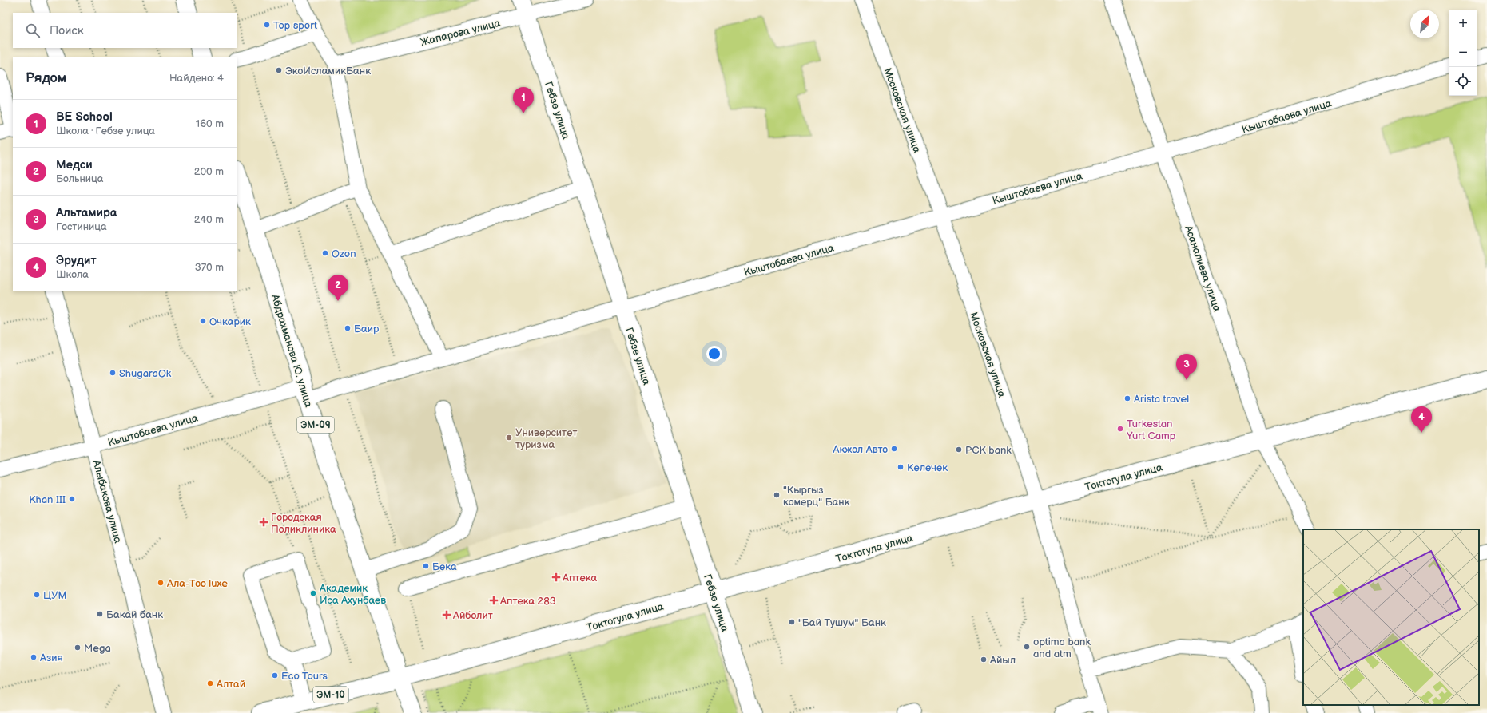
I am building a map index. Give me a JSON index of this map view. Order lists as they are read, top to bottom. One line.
{"streets":{"main road":["Гебзе улица","Абдрахманова Ю. улица","ЭМ-09","Токтогула улица","ЭМ-10"],"street":["Жапарова улица","Московская улица","Кыштобаева улица","Асаналиева улица","Алыбакова улица"]},"crossings":[["Жапарова улица","Гебзе улица"],["Гебзе улица","Кыштобаева улица"],["Гебзе улица","Токтогула улица"],["Московская улица","Кыштобаева улица"],["Московская улица","Токтогула улица"],["Кыштобаева улица","Асаналиева улица"],["Кыштобаева улица","Абдрахманова Ю. улица"],["Кыштобаева улица","Алыбакова улица"],["Асаналиева улица","Токтогула улица"],["Абдрахманова Ю. улица","Токтогула улица"]],"places":{"other":["Top sport","ЭкоИсламикБанк","Ozon","Очкарик","Баир","ShugaraOk","Arista travel","Turkestan Yurt Camp","Университет туризма","Акжол Авто","PCK bank","Келечек","\"Кыргыз комерц\" Банк","Khan III","Бека","Ала-Тоо luxe","Академик Иса Ахунбаев","ЦУМ","Бакай банк","\"Бай Тушум\" Банк","optima bank and atm","Mega","Азия","Айыл","Eco Tours","Алтай"],"health":["Городская Поликлиника","Аптека","Аптека 283","Айболит"]},"north":"top right","page":{"map_buttons":["+","−"],"search":"Поиск","heading":["Рядом","Найдено: 4"],"pins":["1","2","3","4"],"list":[{"mark":"1","name":"BE School","note":"Школа · Гебзе улица","value":"160 m"},{"mark":"2","name":"Медси","note":"Больница","value":"200 m"},{"mark":"3","name":"Альтамира","note":"Гостиница","value":"240 m"},{"mark":"4","name":"Эрудит","note":"Школа","value":"370 m"}]}}
